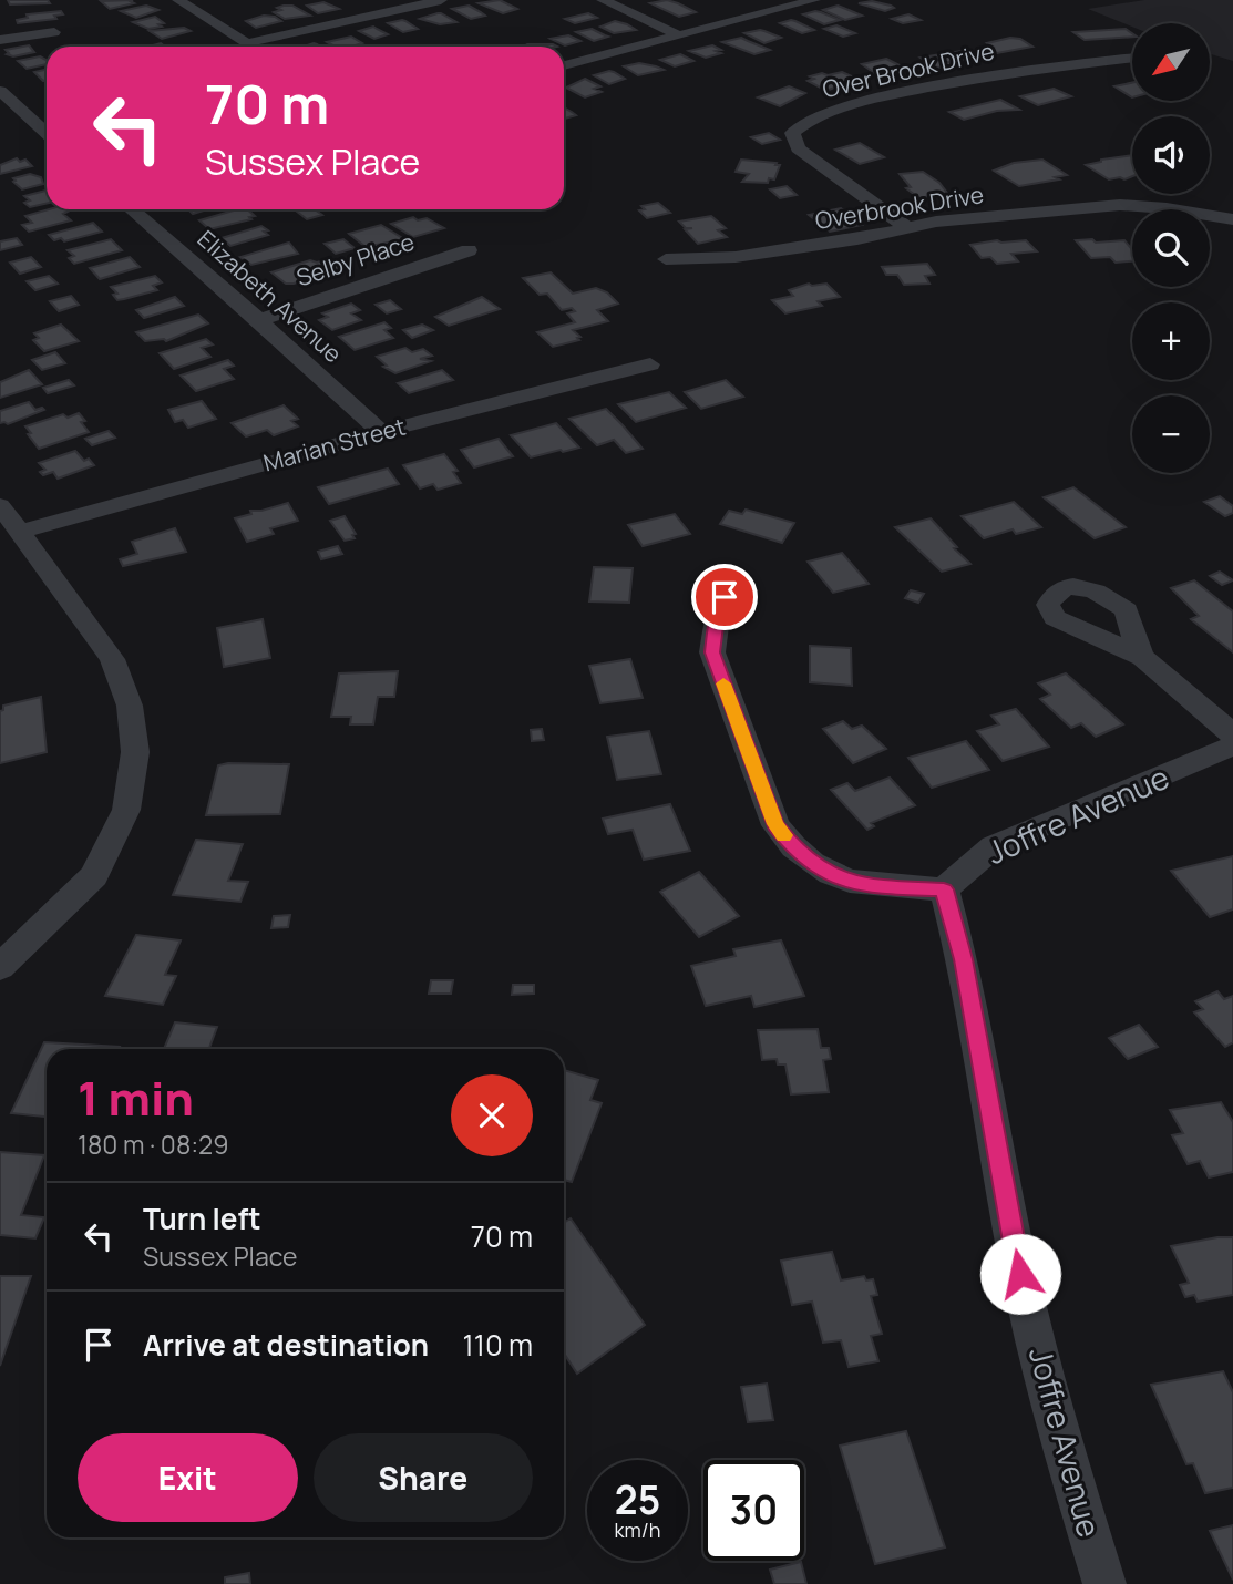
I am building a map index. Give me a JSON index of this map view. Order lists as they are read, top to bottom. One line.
{"streets":{"street":["Over Brook Drive","Overbrook Drive","Selby Place","Elizabeth Avenue","Marian Street","Joffre Avenue"]},"crossings":[["Over Brook Drive","Overbrook Drive"],["Selby Place","Elizabeth Avenue"],["Elizabeth Avenue","Marian Street"]],"north":"bottom left","page":{"map_buttons":["+","−"],"turn":["70 m","Sussex Place"],"heading":["1 min","180 m · 08:29"],"list":[{"name":"Turn left","note":"Sussex Place","value":"70 m"},{"name":"Arrive at destination","value":"110 m"}],"buttons":["Exit","Share"],"speed":"25 km/h","limit":"30"}}
